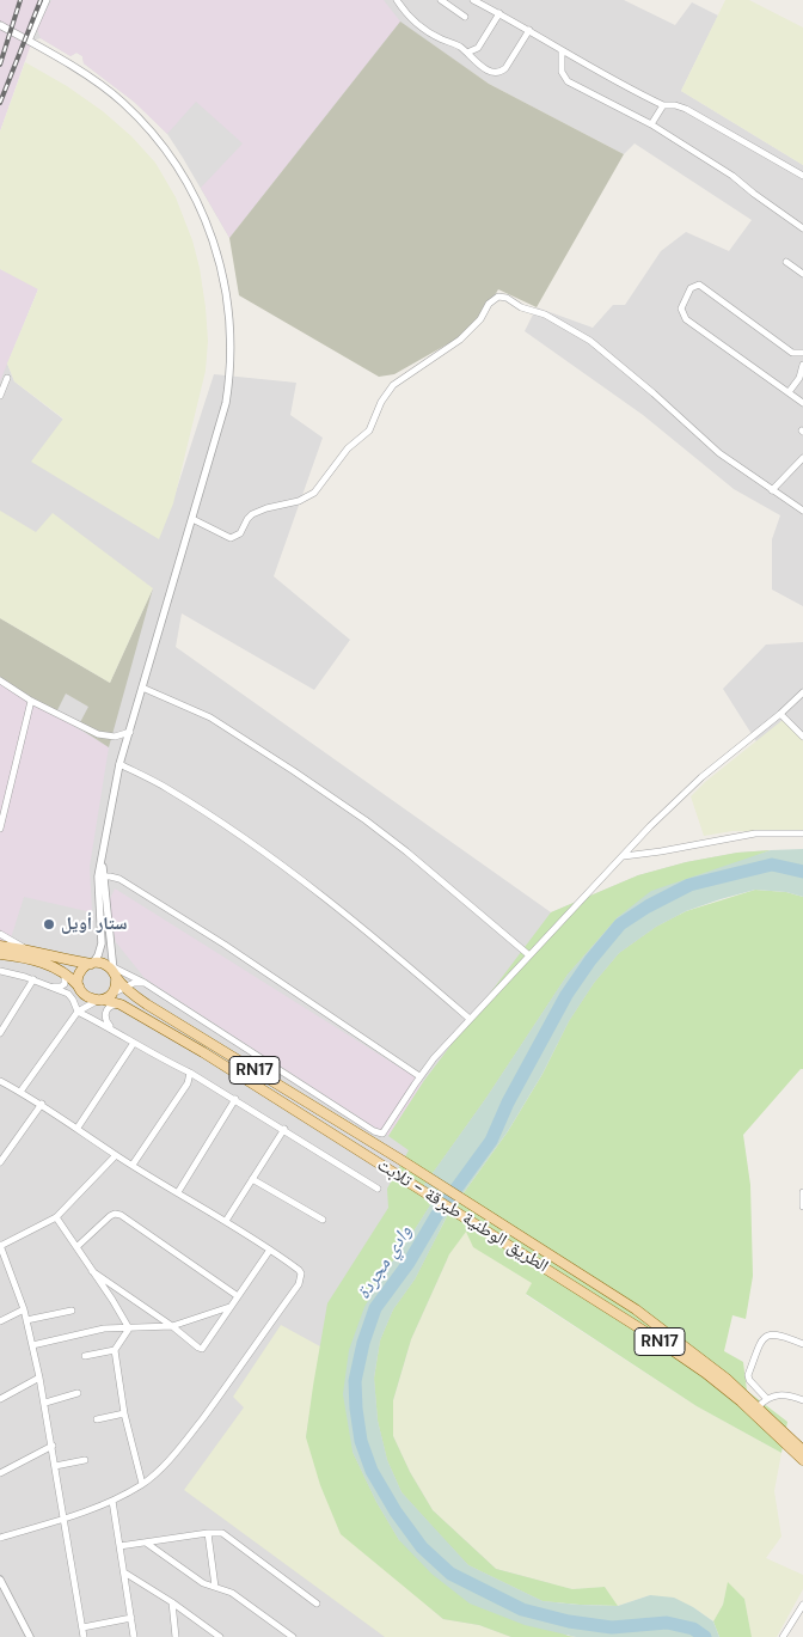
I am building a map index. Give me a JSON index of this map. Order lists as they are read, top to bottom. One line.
{"streets":{"main road":["RN17","الطريق الوطنية طبرقة - تلابت"]},"crossings":[["RN17","الطريق الوطنية طبرقة - تلابت"]],"water":["وادي مجردة"],"places":["ستار أويل"]}
